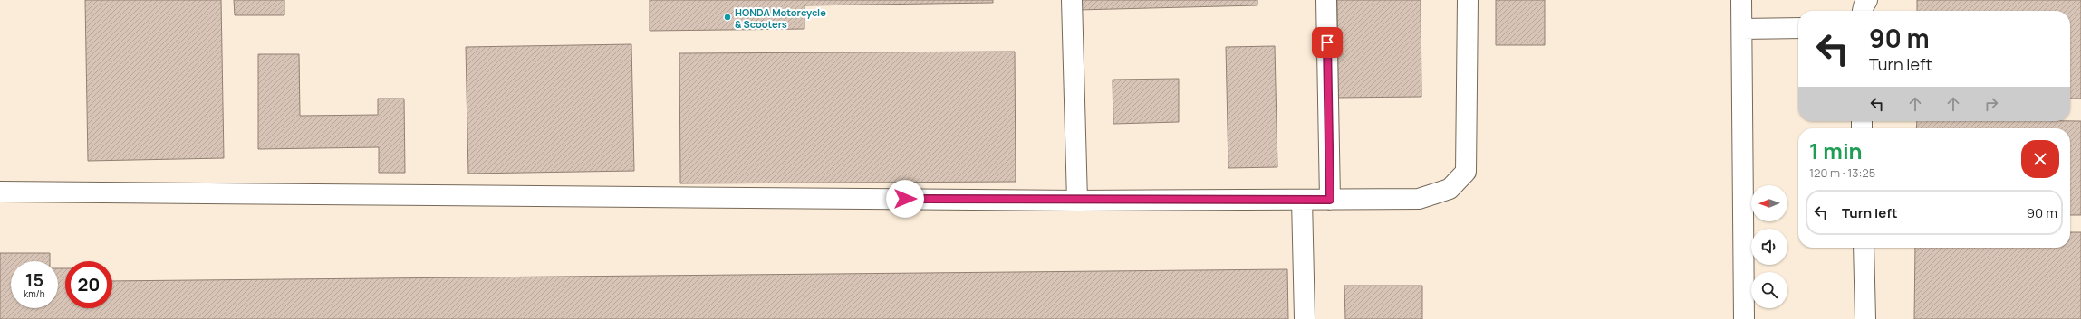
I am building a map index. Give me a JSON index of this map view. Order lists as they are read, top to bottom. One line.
{"places":["HONDA Motorcycle & Scooters"],"north":"left","page":{"turn":["90 m","Turn left"],"heading":["1 min","120 m · 13:25"],"list":[{"name":"Turn left","value":"90 m"}],"speed":"15 km/h","limit":"20"}}
